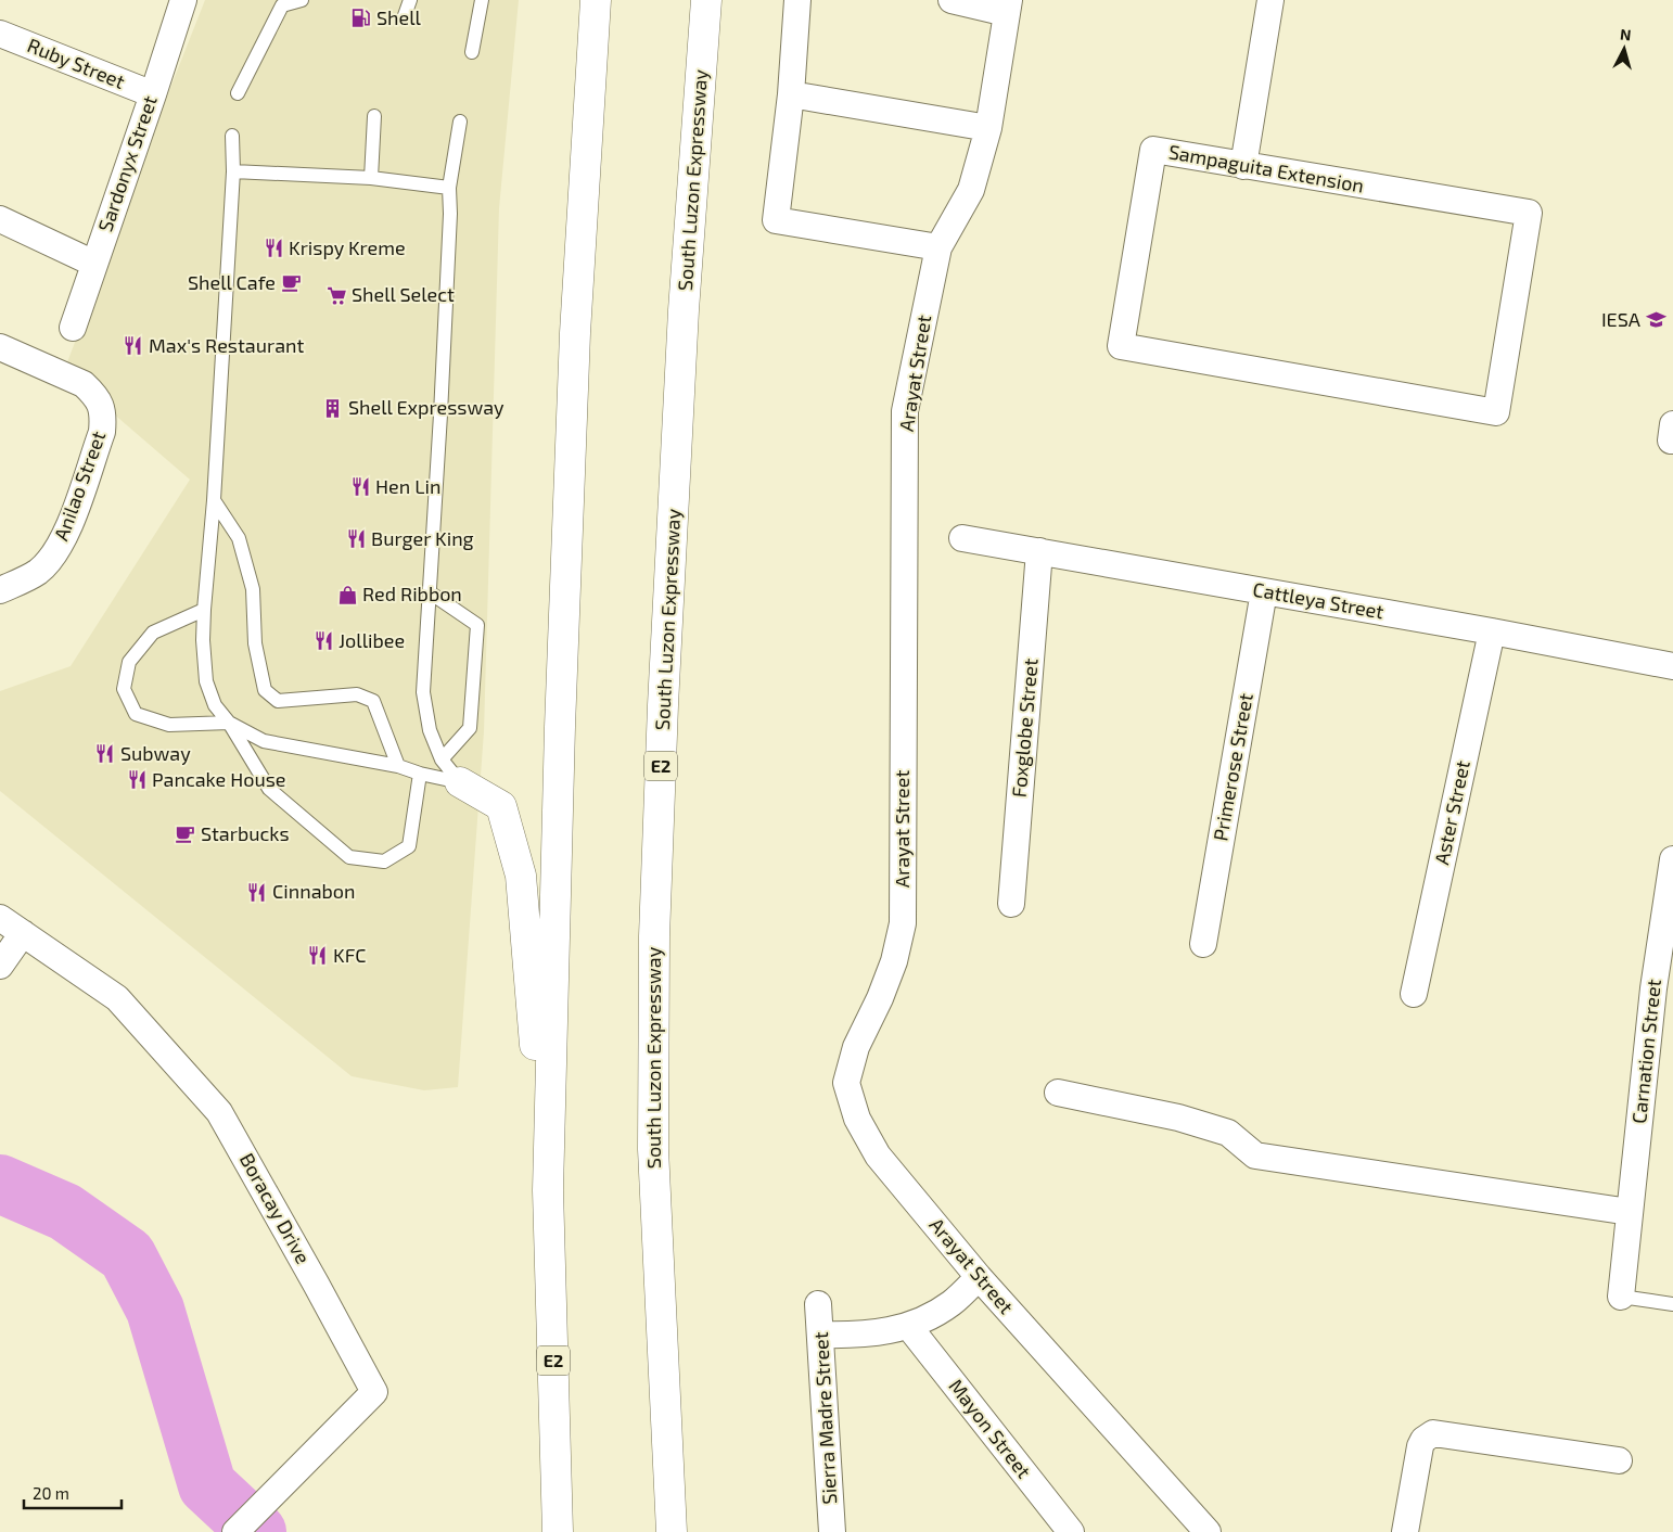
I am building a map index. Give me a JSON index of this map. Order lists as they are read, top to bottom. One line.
{"streets":{"highway":["South Luzon Expressway","E2"],"street":["Ruby Street","Sardonyx Street","Sampaguita Extension","Arayat Street","Anilao Street","Cattleya Street","Foxglobe Street","Primerose Street","Aster Street","Carnation Street","Boracay Drive","Sierra Madre Street","Mayon Street"]},"crossings":[["Ruby Street","Sardonyx Street"],["Cattleya Street","Foxglobe Street"],["Cattleya Street","Primerose Street"],["Cattleya Street","Aster Street"]],"places":{"fuel station":["Shell"],"restaurant":["Krispy Kreme","Max's Restaurant","Hen Lin","Burger King","Jollibee","Subway","Pancake House","Cinnabon","KFC"],"cafe":["Shell Cafe","Starbucks"],"supermarket":["Shell Select"],"school or university":["IESA"],"building":["Shell Expressway"],"shop":["Red Ribbon"]},"scale_bar":"20 m","north":"top"}
